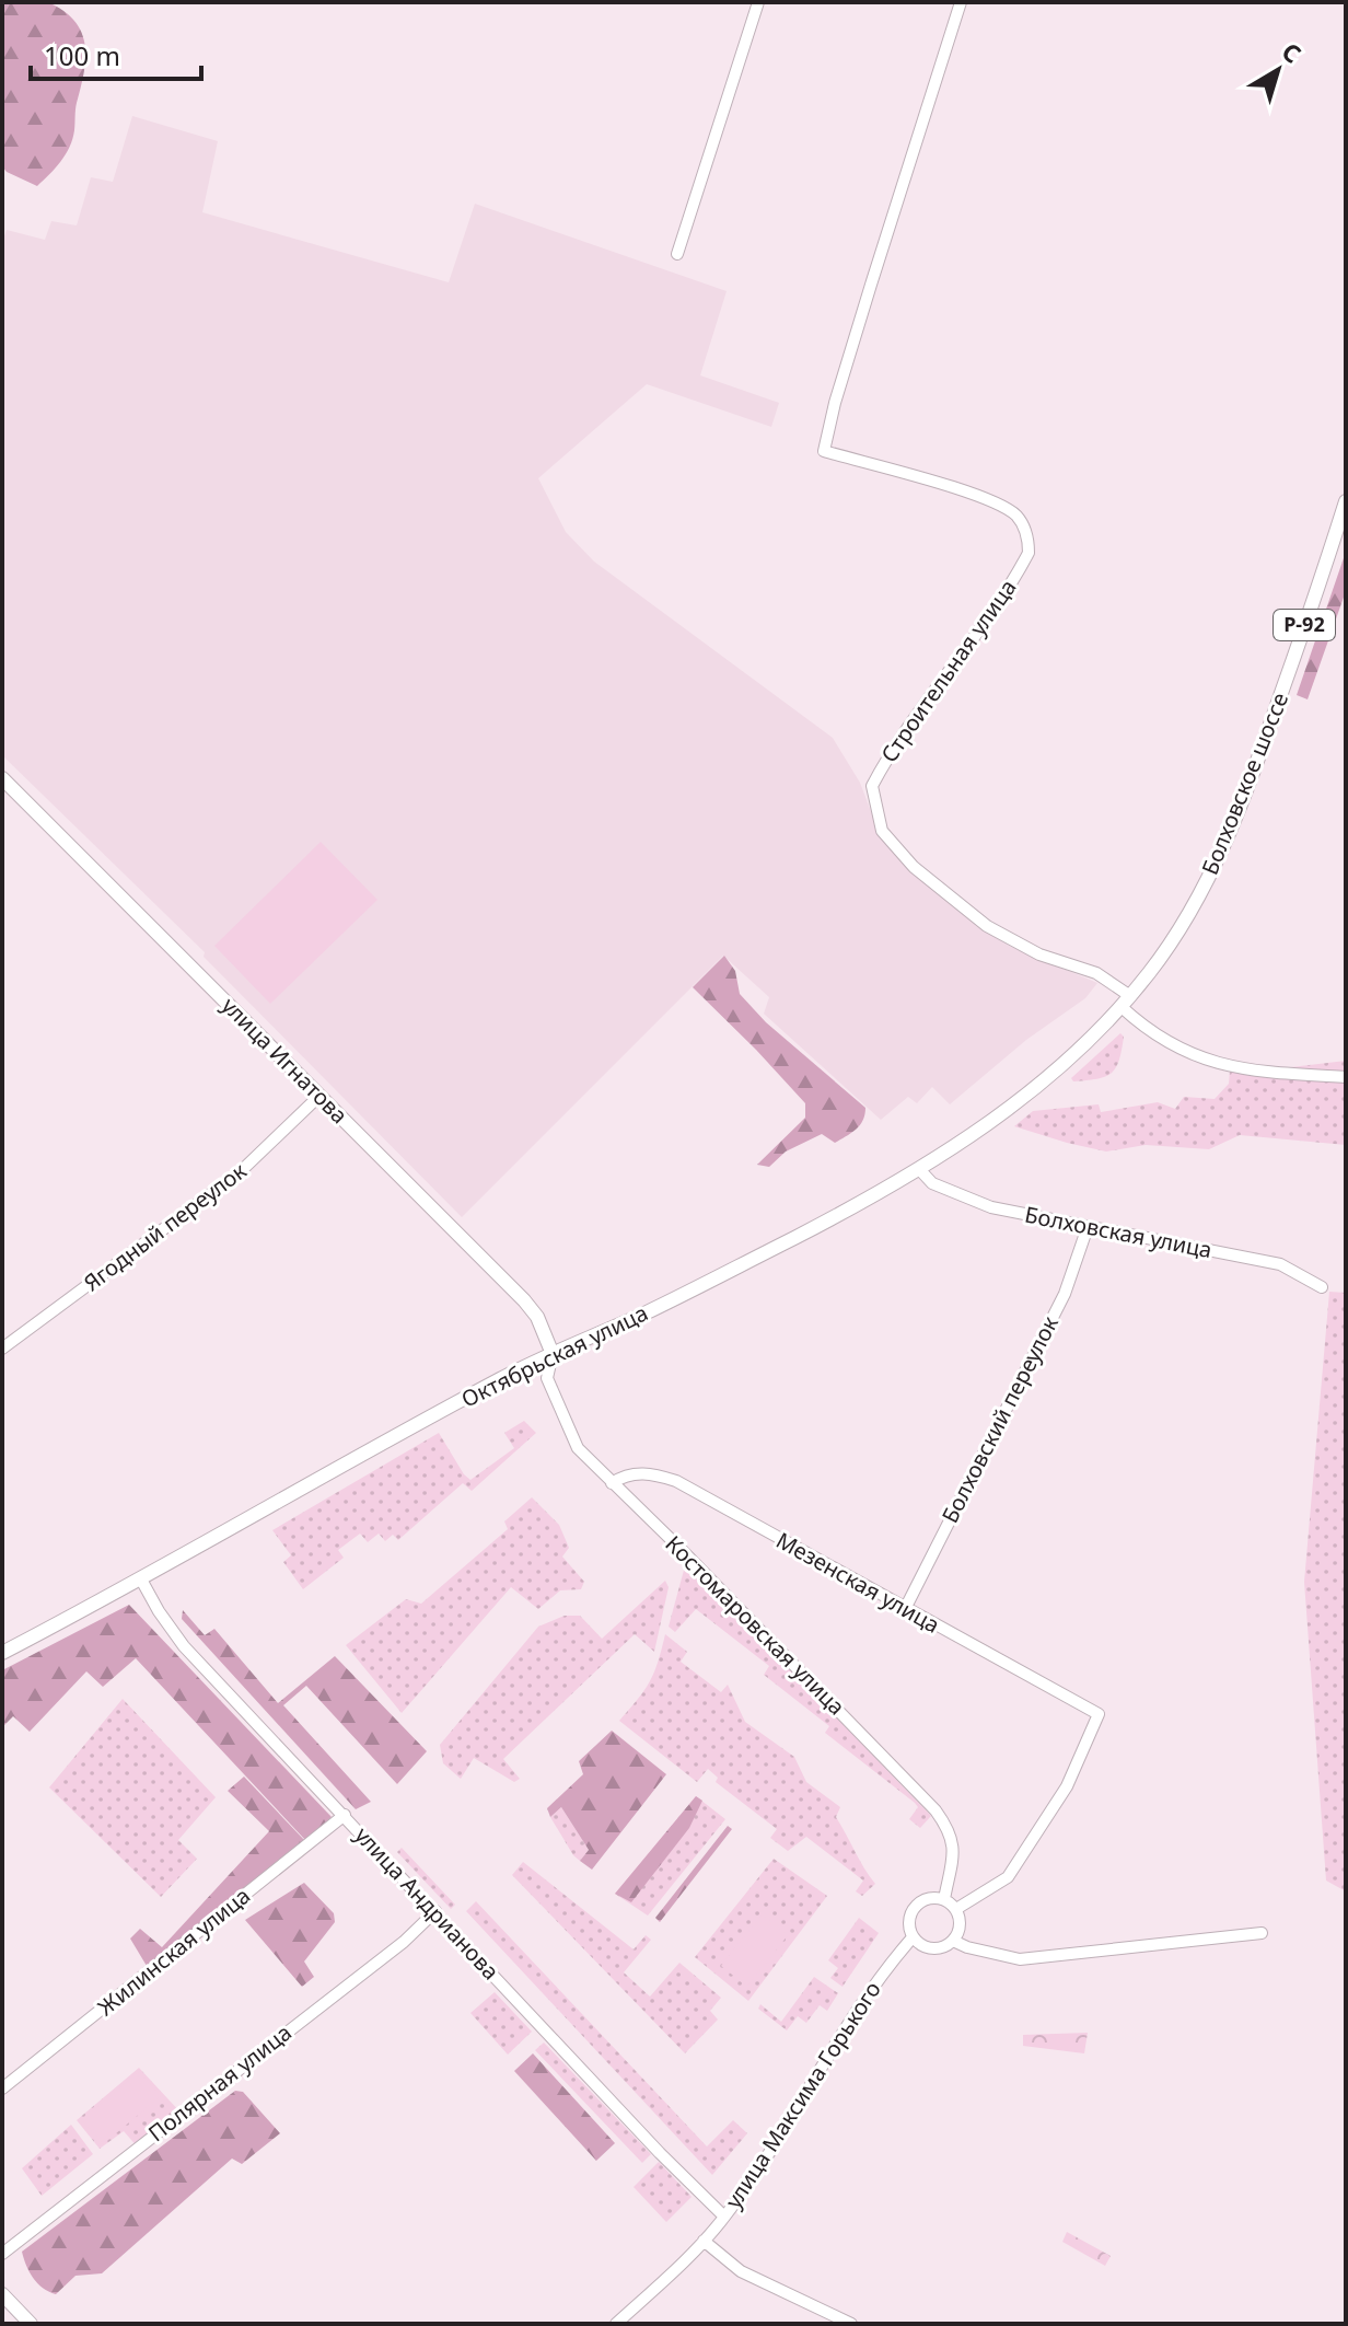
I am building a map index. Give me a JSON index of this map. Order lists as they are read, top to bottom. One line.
{"streets":{"main road":["Р-92","Болховское шоссе","улица Игнатова","Октябрьская улица"],"street":["Строительная улица","Ягодный переулок","Болховская улица","Болховский переулок","Мезенская улица","Костомаровская улица","улица Андрианова","Жилинская улица","Полярная улица","улица Максима Горького"]},"crossings":[["Строительная улица","Болховское шоссе"],["Болховское шоссе","Октябрьская улица"],["улица Игнатова","Ягодный переулок"],["улица Игнатова","Октябрьская улица"],["улица Игнатова","Костомаровская улица"],["Болховская улица","Октябрьская улица"],["Болховская улица","Болховский переулок"],["Октябрьская улица","Костомаровская улица"],["Октябрьская улица","улица Андрианова"],["Болховский переулок","Мезенская улица"],["Мезенская улица","Костомаровская улица"],["Мезенская улица","улица Максима Горького"],["Костомаровская улица","улица Максима Горького"],["улица Андрианова","Жилинская улица"],["улица Андрианова","Полярная улица"],["улица Андрианова","улица Максима Горького"]],"scale_bar":"100 m","north":"top right"}
